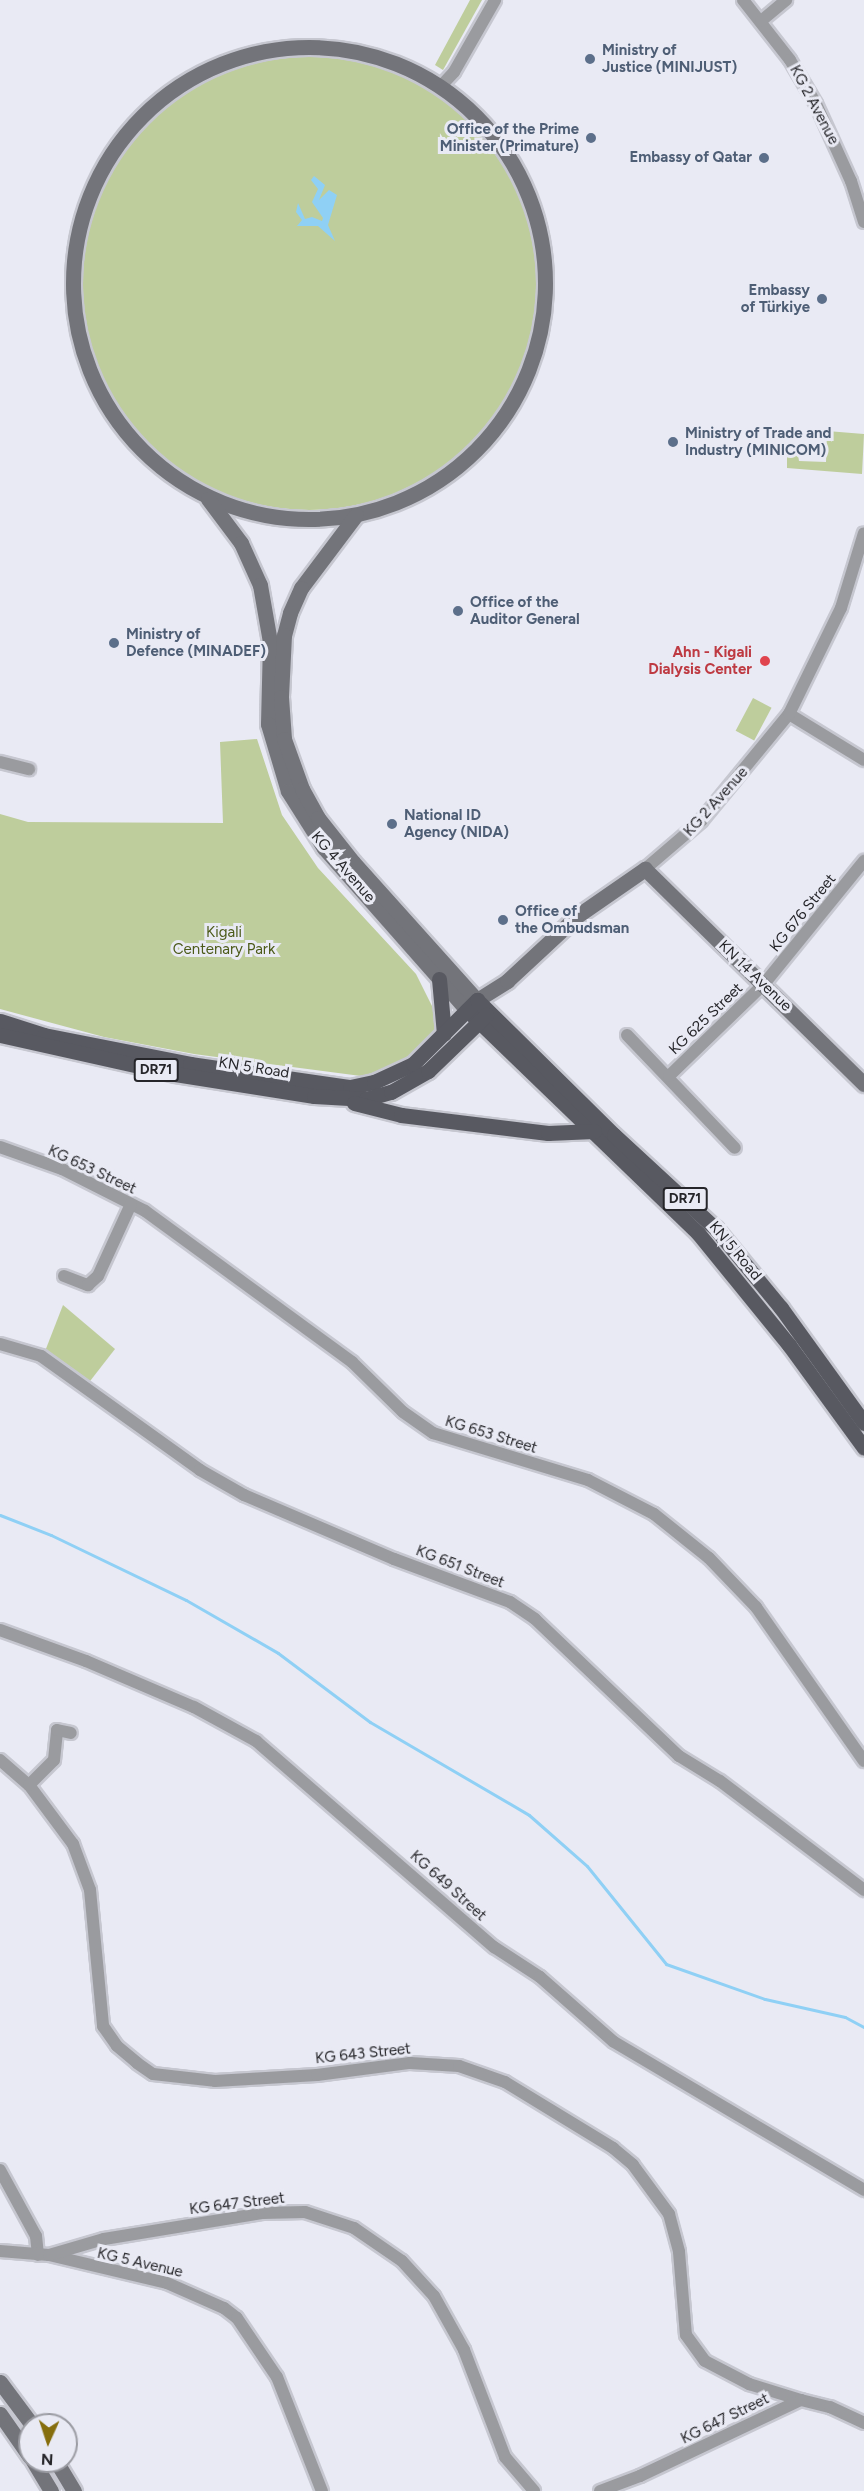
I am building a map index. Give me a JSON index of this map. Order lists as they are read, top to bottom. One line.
{"streets":{"main road":["KG 2 Avenue","KG 4 Avenue","KN 14 Avenue","KN 5 Road","DR71"],"street":["KG 676 Street","KG 625 Street","KG 653 Street","KG 651 Street","KG 649 Street","KG 643 Street","KG 647 Street","KG 5 Avenue"]},"crossings":[["KG 2 Avenue","KG 4 Avenue"],["KG 2 Avenue","KN 14 Avenue"],["KG 2 Avenue","KN 5 Road"],["KG 4 Avenue","KN 5 Road"],["KG 676 Street","KN 14 Avenue"],["KG 676 Street","KG 625 Street"],["KN 14 Avenue","KG 625 Street"],["KG 643 Street","KG 647 Street"],["KG 647 Street","KG 5 Avenue"]],"parks":["Kigali Centenary Park"],"places":["Ministry of Justice (MINIJUST)","Office of the Prime Minister (Primature)","Embassy of Qatar","Embassy of Türkiye","Ministry of Trade and Industry (MINICOM)","Office of the Auditor General","Ministry of Defence (MINADEF)","Ahn - Kigali Dialysis Center","National ID Agency (NIDA)","Office of the Ombudsman"],"north":"bottom"}
